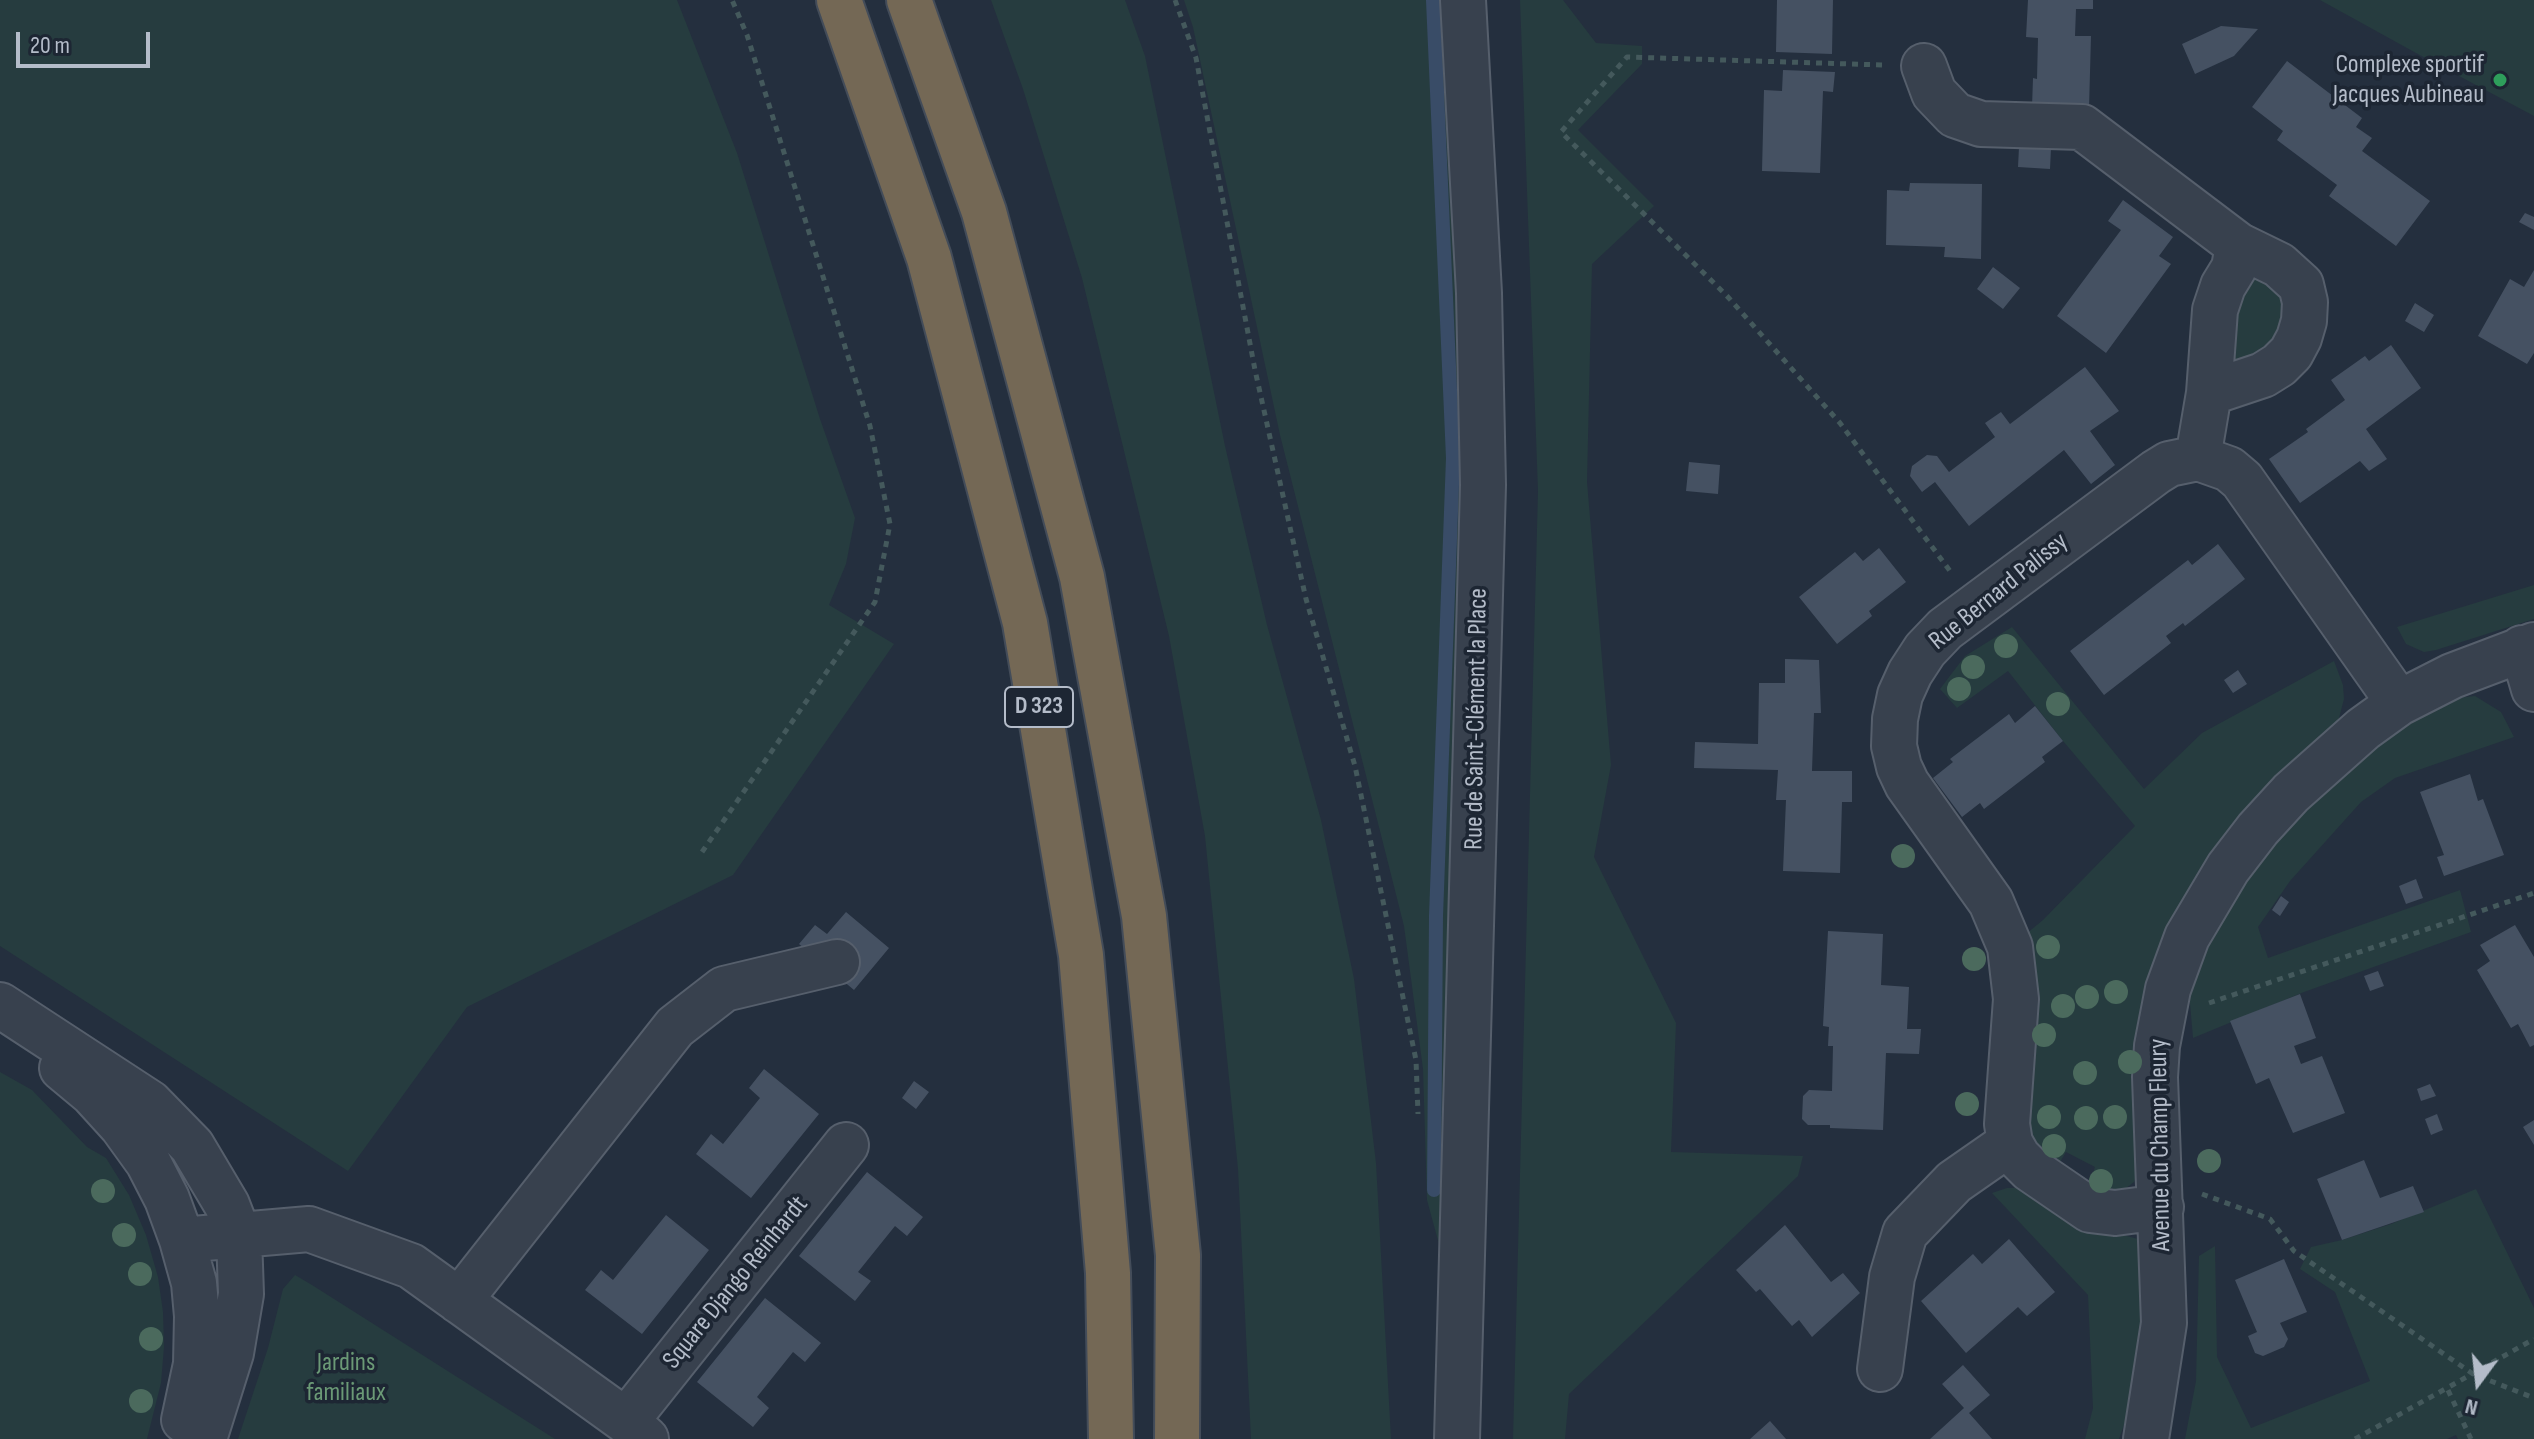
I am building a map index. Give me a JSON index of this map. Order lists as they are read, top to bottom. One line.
{"streets":{"highway":["D 323"],"street":["Rue Bernard Palissy","Rue de Saint-Clément la Place","Avenue du Champ Fleury","Square Django Reinhardt"]},"parks":["Jardins familiaux"],"places":["Complexe sportif Jacques Aubineau"],"scale_bar":"20 m","north":"bottom"}
